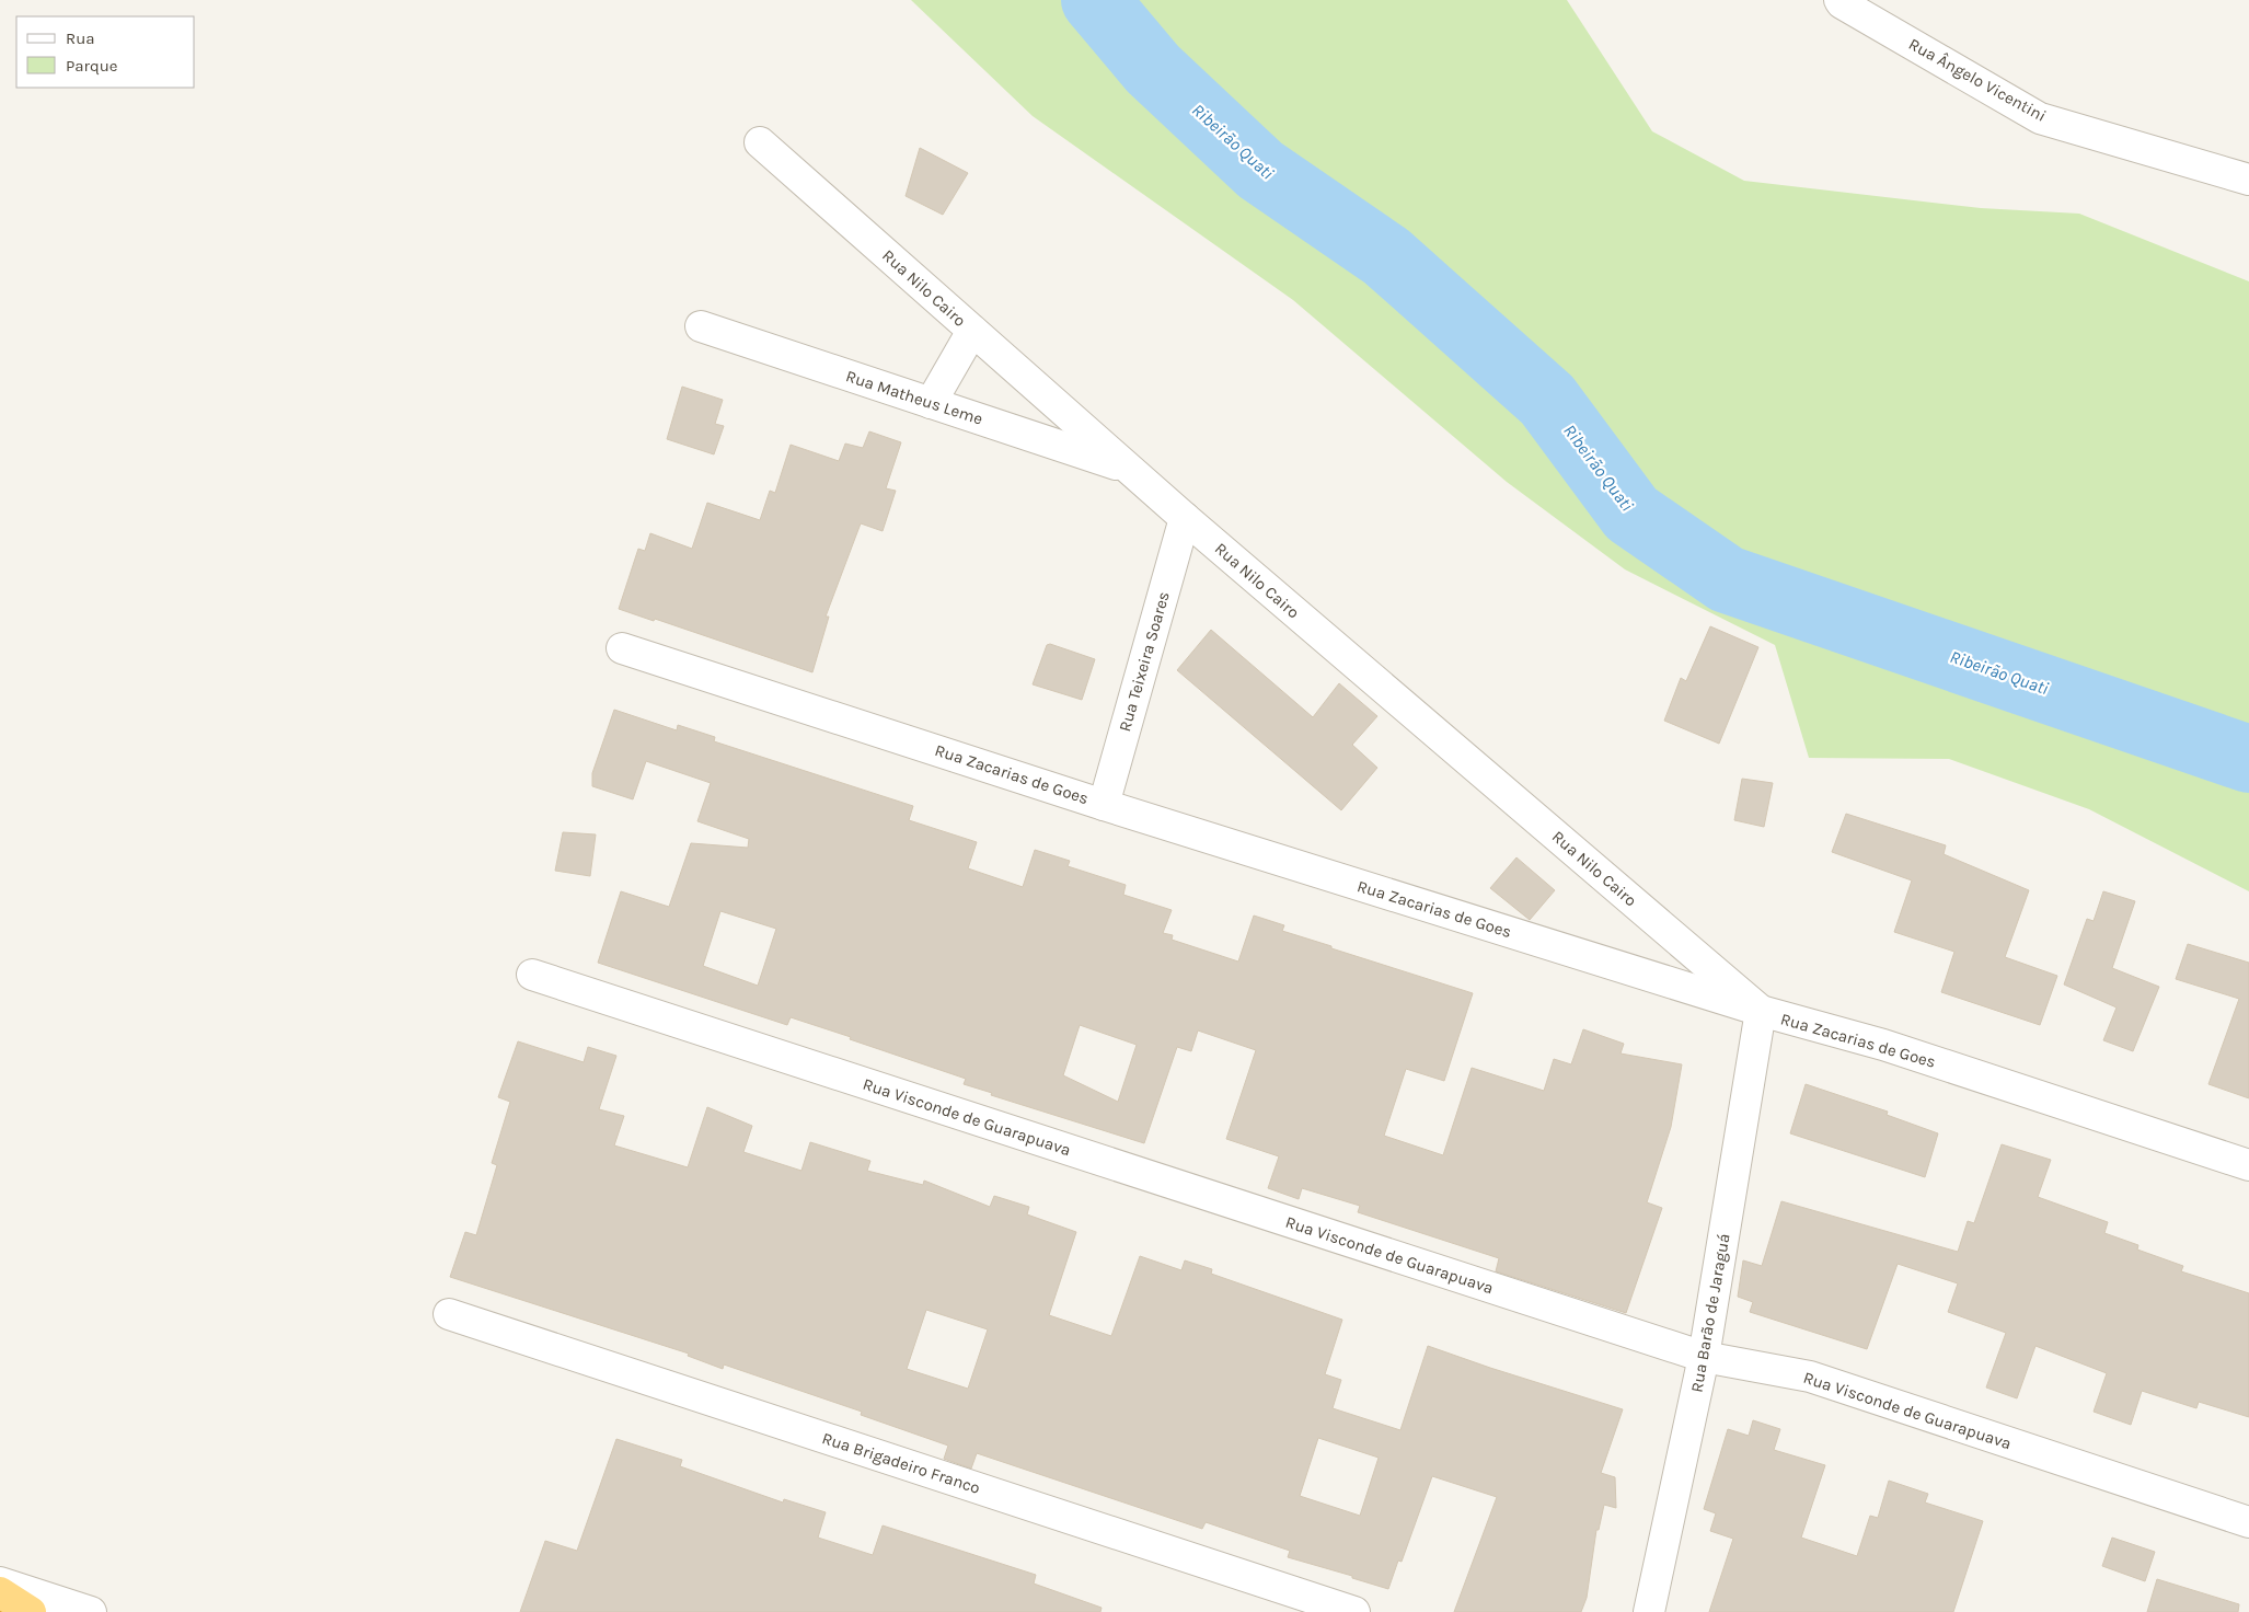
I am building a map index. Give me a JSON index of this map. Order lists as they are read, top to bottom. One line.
{"streets":{"street":["Rua Ângelo Vicentini","Rua Nilo Cairo","Rua Matheus Leme","Rua Teixeira Soares","Rua Zacarias de Goes","Rua Visconde de Guarapuava","Rua Barão de Jaraguá","Rua Brigadeiro Franco"]},"crossings":[["Rua Nilo Cairo","Rua Matheus Leme"],["Rua Nilo Cairo","Rua Teixeira Soares"],["Rua Nilo Cairo","Rua Zacarias de Goes"],["Rua Nilo Cairo","Rua Barão de Jaraguá"],["Rua Teixeira Soares","Rua Zacarias de Goes"],["Rua Zacarias de Goes","Rua Barão de Jaraguá"],["Rua Visconde de Guarapuava","Rua Barão de Jaraguá"]],"water":["Ribeirão Quati"],"legend":["Rua","Parque"]}
